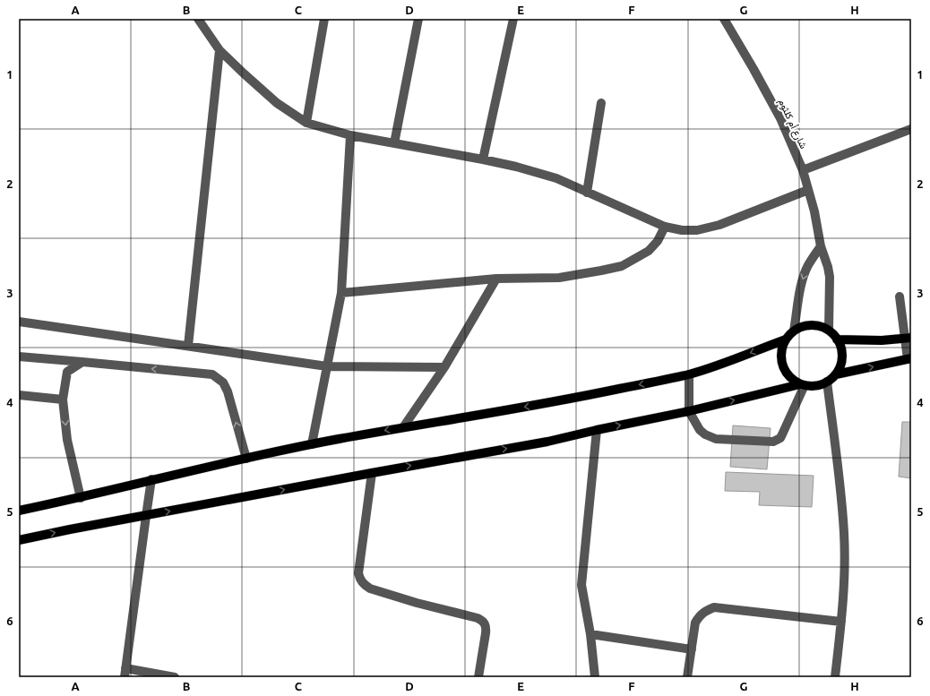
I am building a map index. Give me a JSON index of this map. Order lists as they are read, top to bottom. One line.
{"streets":{"street":["شارع أم كلثوم"]},"grid":{"columns":["A","B","C","D","E","F","G","H"],"rows":["1","2","3","4","5","6"]}}
